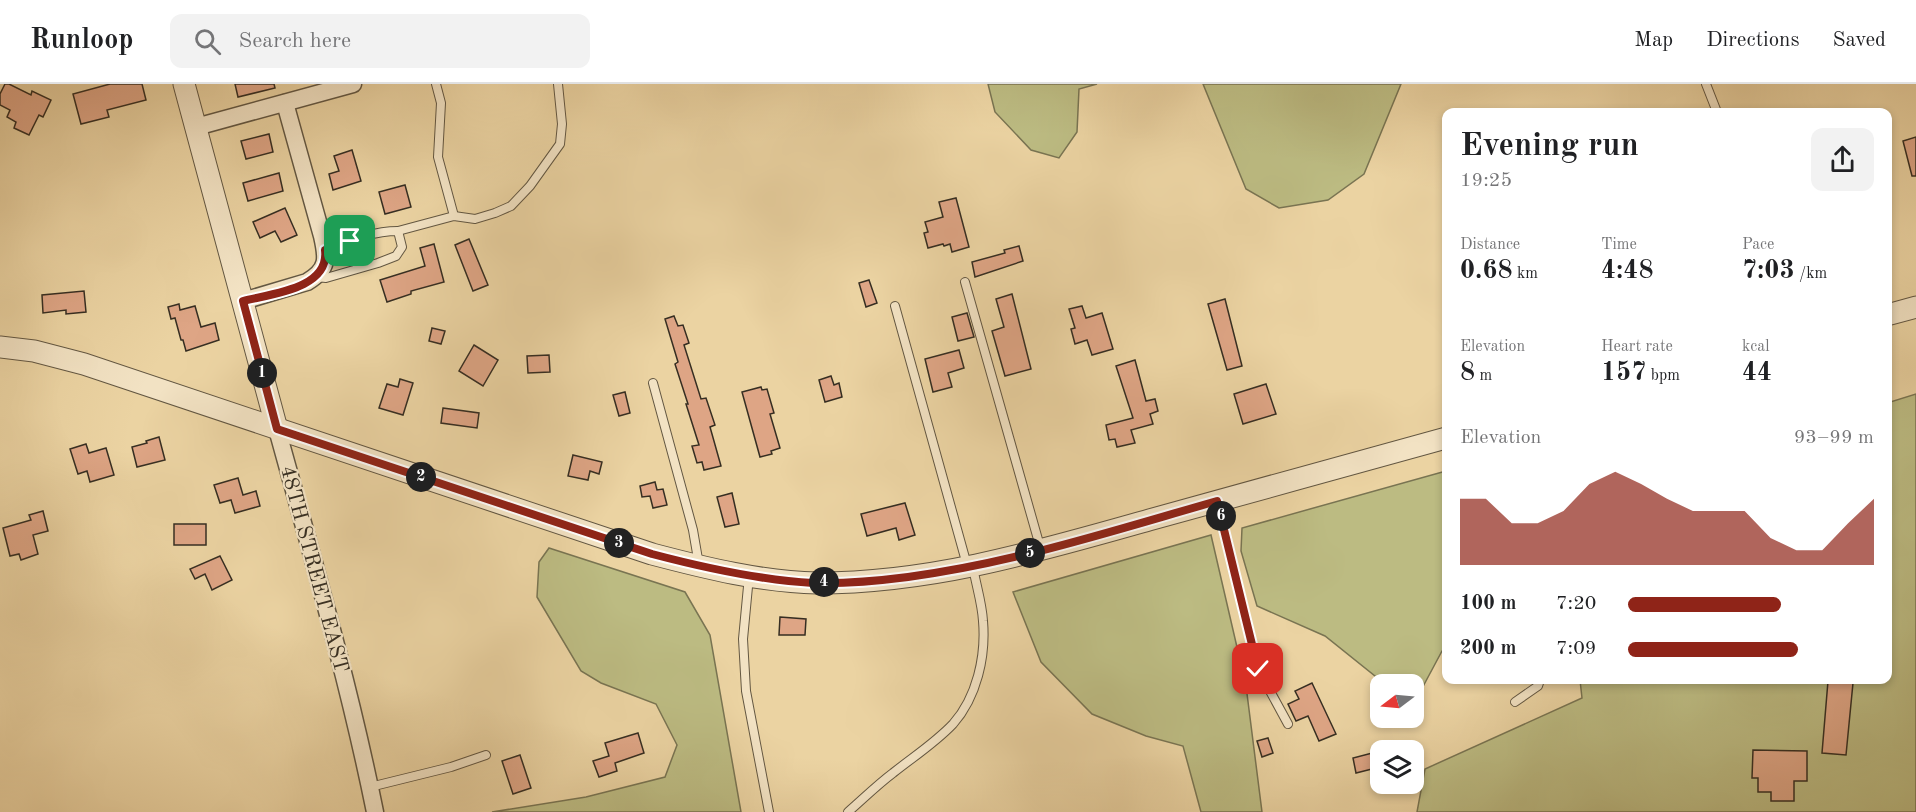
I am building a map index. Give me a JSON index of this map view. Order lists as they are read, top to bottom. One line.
{"streets":{"street":["48TH STREET EAST"]},"north":"left","page":{"header":"Runloop","search":"Search here","nav":["Map","Directions","Saved"],"heading":["Evening run","19:25"],"stats":[["Distance","0.68 km"],["Time","4:48"],["Pace","7:03 /km"],["Elevation","8 m"],["Heart rate","157 bpm"],["kcal","44"]],"pins":["1","2","6","3","5","4"],"chart":["Elevation","93–99 m"],"list":[{"name":"100 m","note":"7:20"},{"name":"200 m","note":"7:09"}]}}
